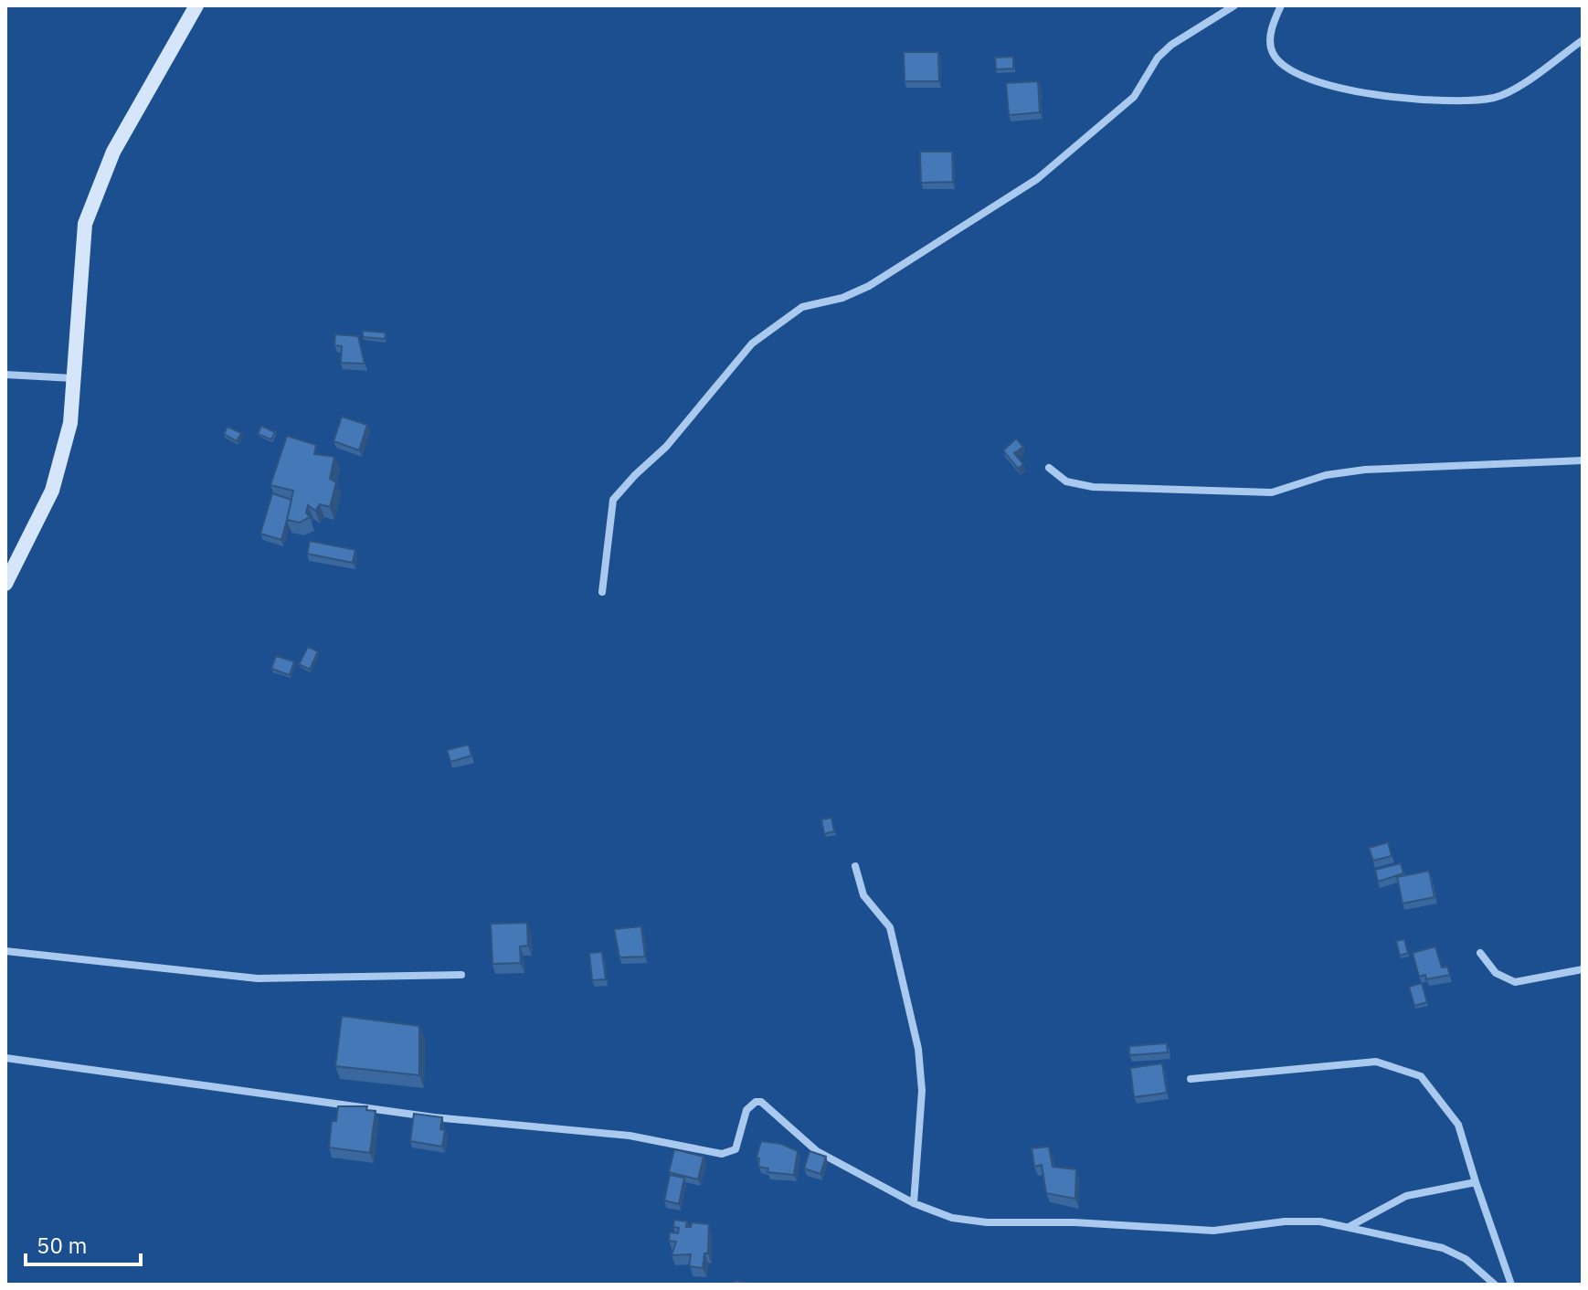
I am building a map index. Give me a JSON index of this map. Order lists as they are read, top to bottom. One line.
{"scale_bar":"50 m"}
